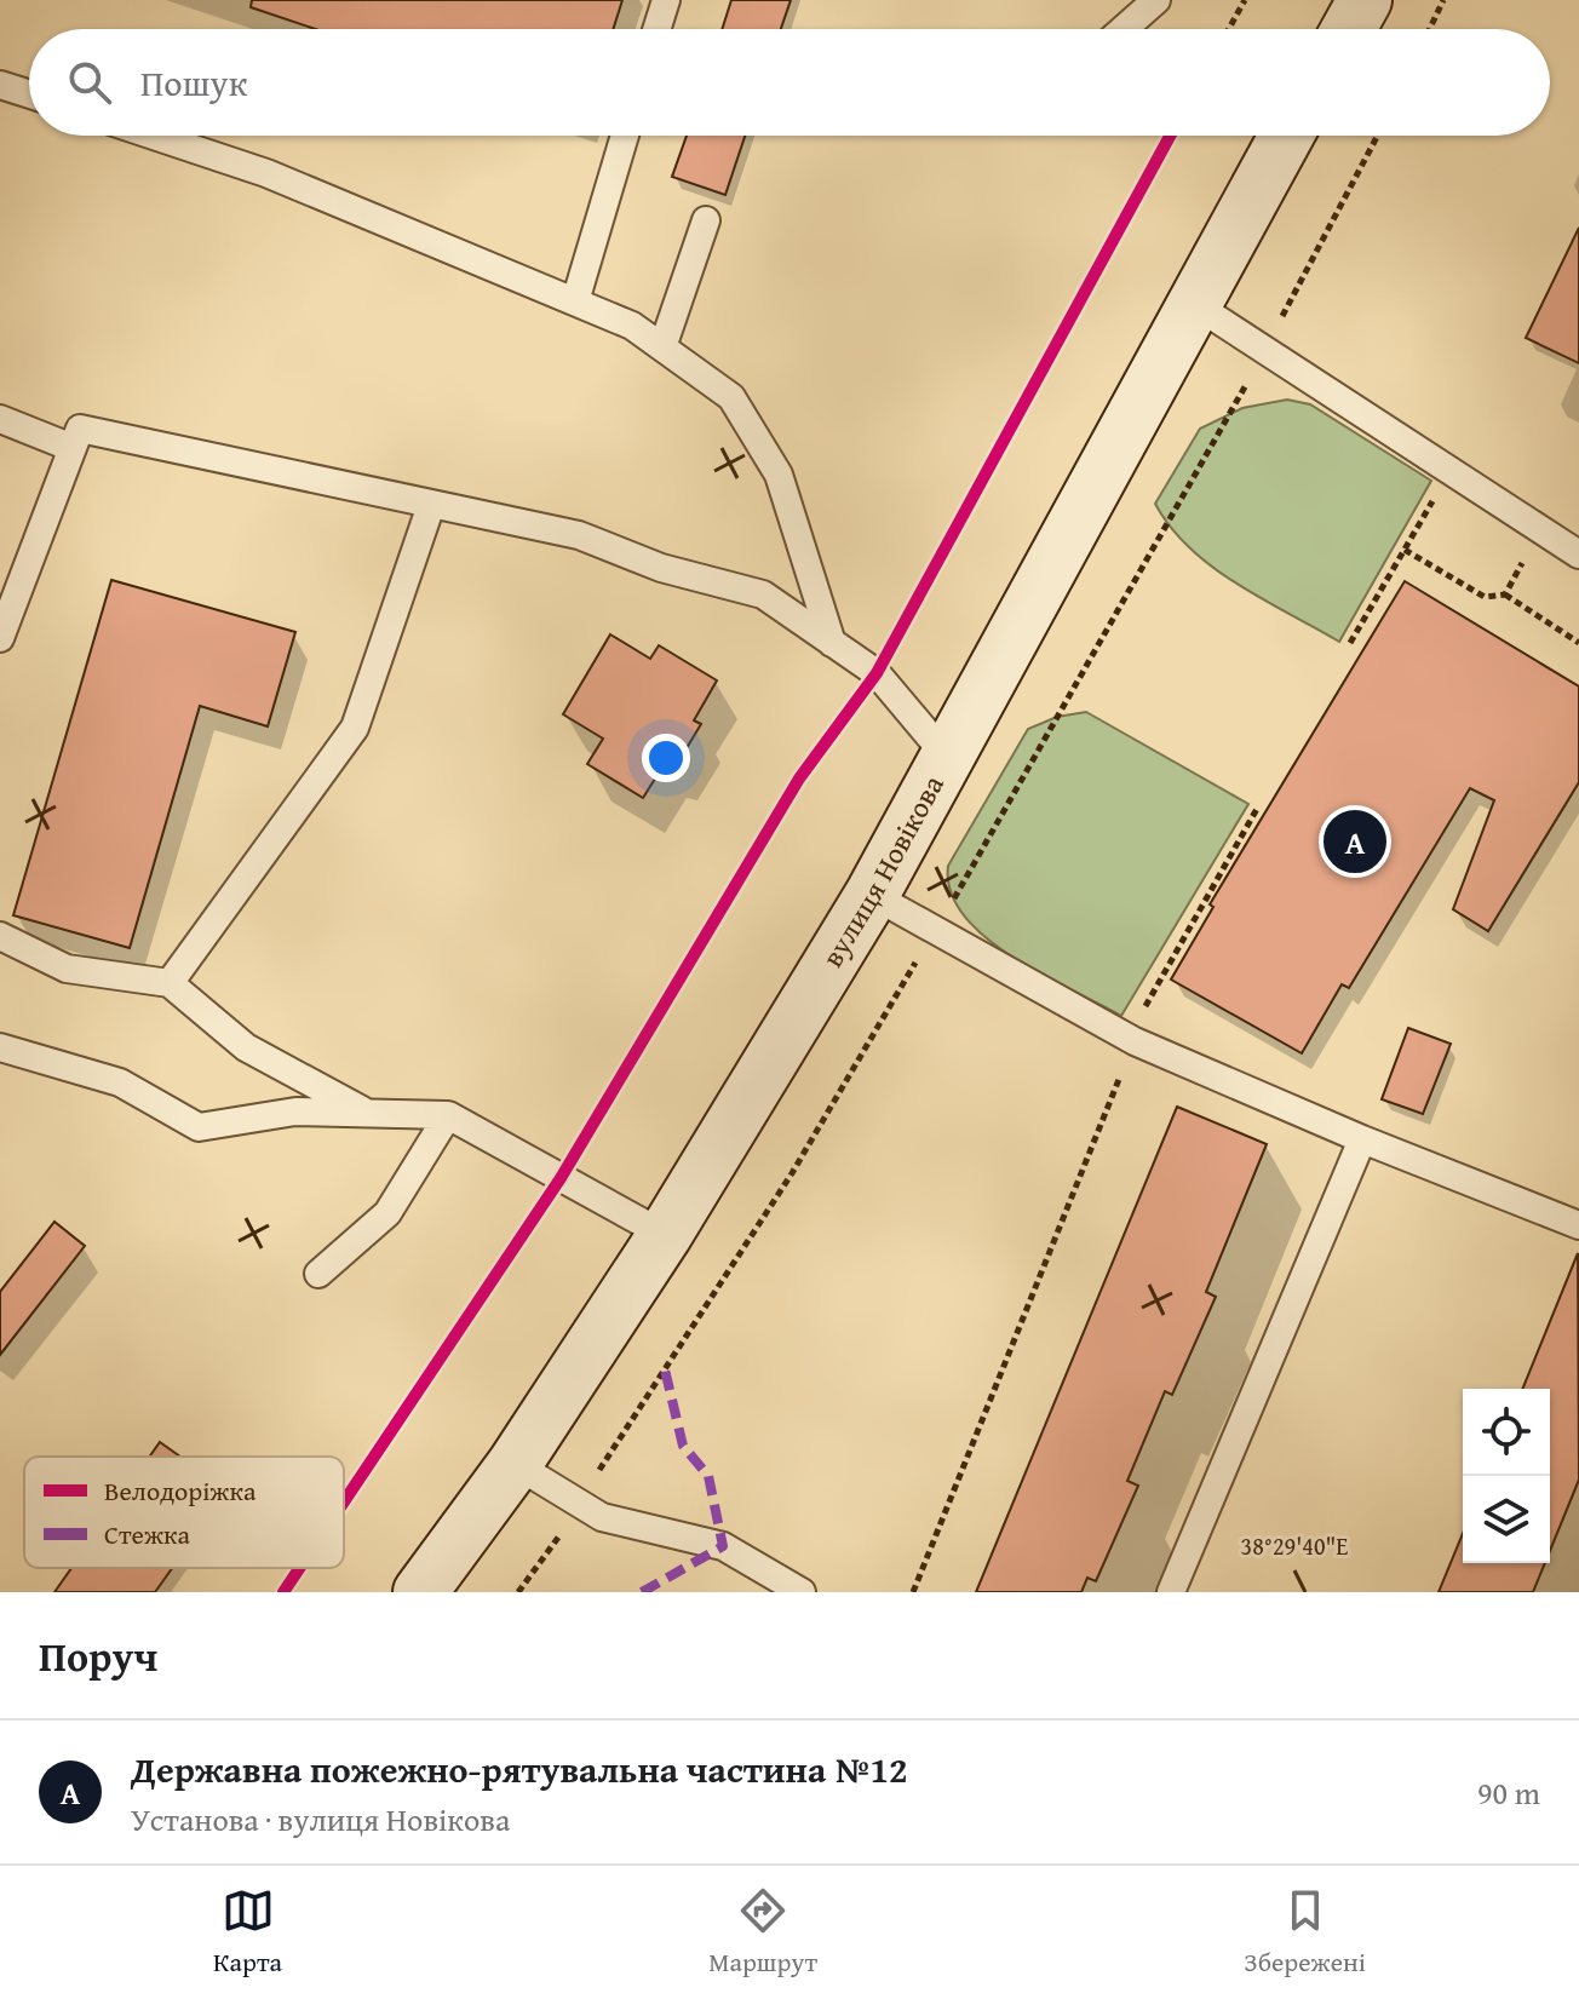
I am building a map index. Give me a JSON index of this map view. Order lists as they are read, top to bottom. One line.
{"streets":{"main road":["вулиця Новікова"]},"legend":["Велодоріжка","Стежка"],"page":{"search":"Пошук","pins":"A","heading":"Поруч","list":[{"mark":"A","name":"Державна пожежно-рятувальна частина №12","note":"Установа · вулиця Новікова","value":"90 m"}],"nav":["Карта","Маршрут","Збережені"]},"coordinates":["38°29'40\"E"]}
